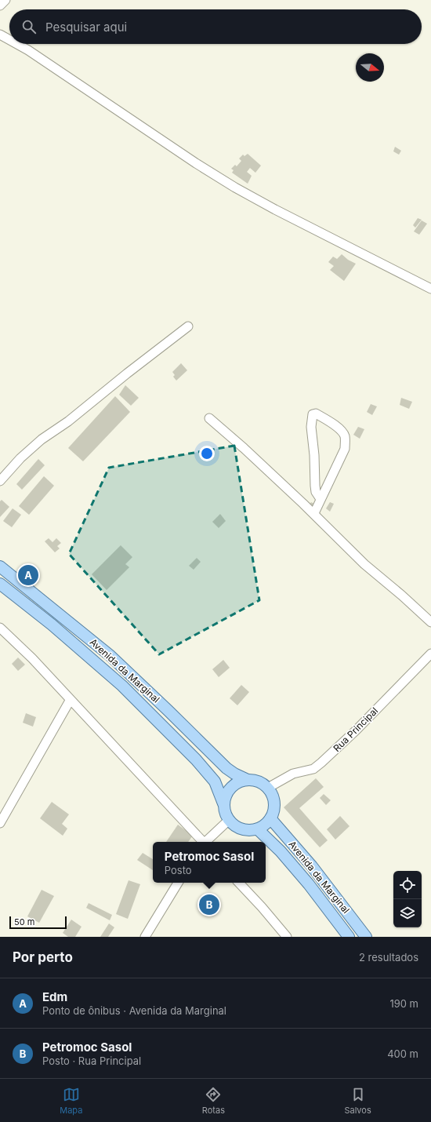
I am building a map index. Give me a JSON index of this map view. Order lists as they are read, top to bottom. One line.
{"streets":{"main road":["Avenida da Marginal"],"street":["Rua Principal"]},"crossings":[["Avenida da Marginal","Rua Principal"]],"scale_bar":"50 m","north":"right","page":{"search":"Pesquisar aqui","pins":["A","B"],"popup":["Petromoc Sasol","Posto"],"scale":"50 m","heading":["Por perto","2 resultados"],"list":[{"mark":"A","name":"Edm","note":"Ponto de ônibus · Avenida da Marginal","value":"190 m"},{"mark":"B","name":"Petromoc Sasol","note":"Posto · Rua Principal","value":"400 m"}],"nav":["Mapa","Rotas","Salvos"]}}
